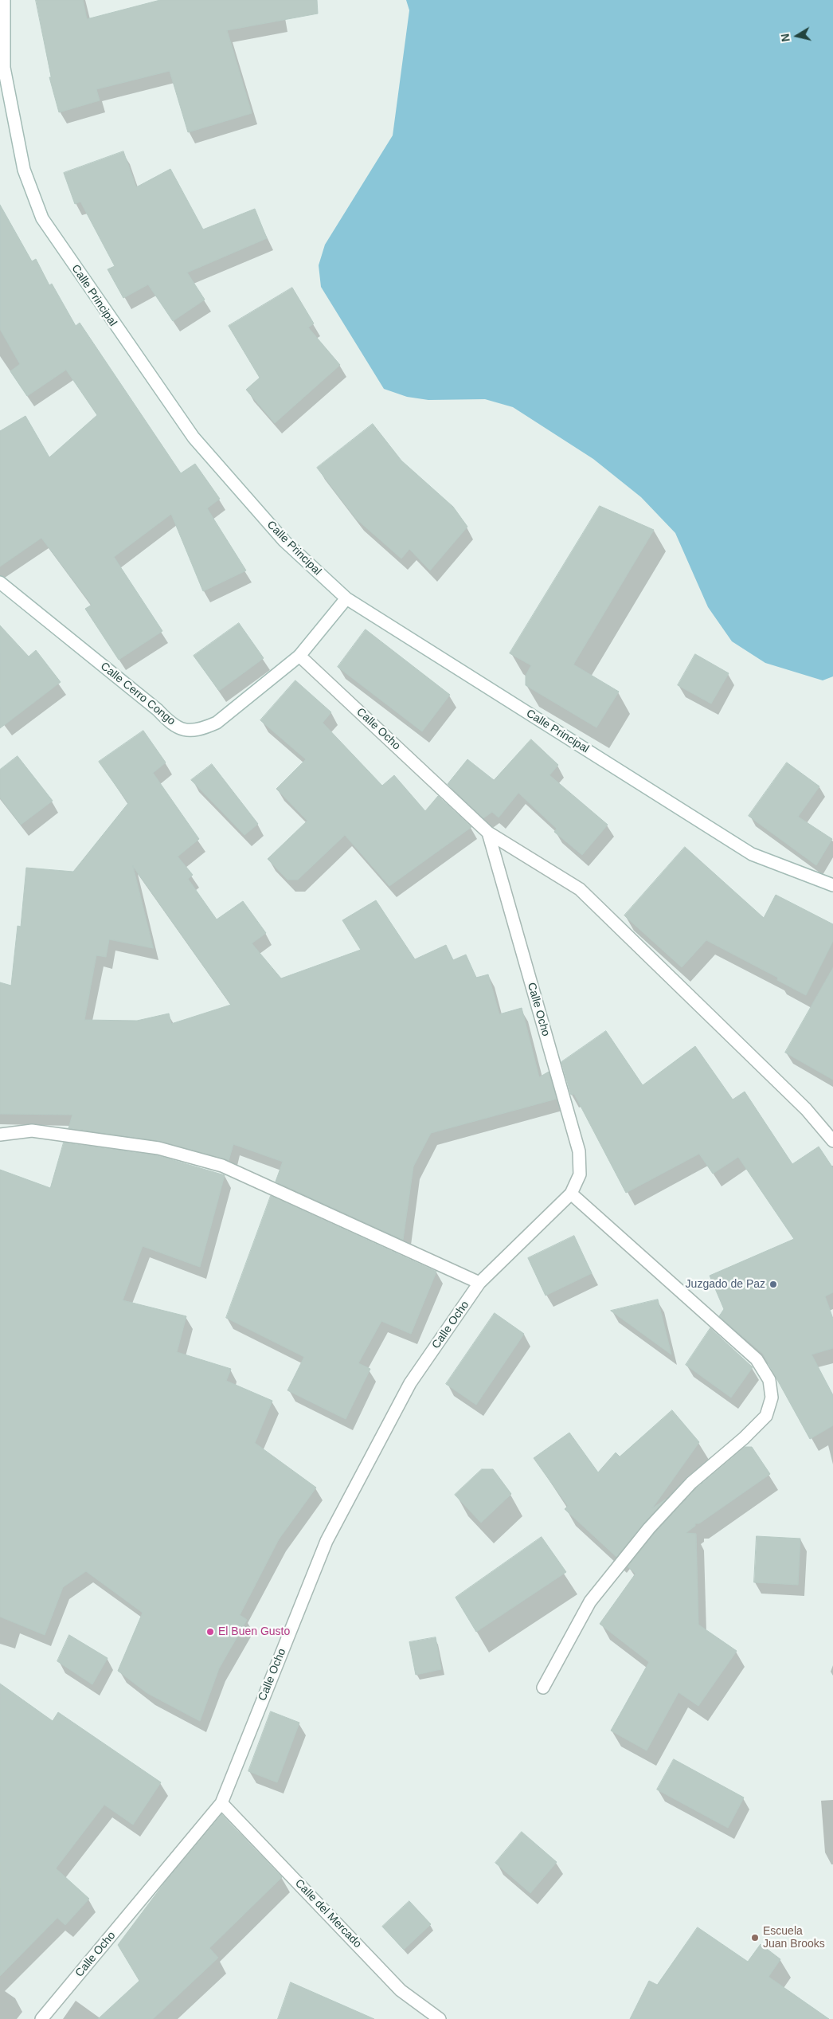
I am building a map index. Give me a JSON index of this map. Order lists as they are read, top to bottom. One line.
{"streets":{"street":["Calle Principal","Calle Cerro Congo","Calle Ocho","Calle del Mercado"]},"crossings":[["Calle Principal","Calle Cerro Congo"],["Calle Cerro Congo","Calle Ocho"],["Calle Ocho","Calle del Mercado"]],"places":["Juzgado de Paz","El Buen Gusto","Escuela Juan Brooks"],"north":"left"}
